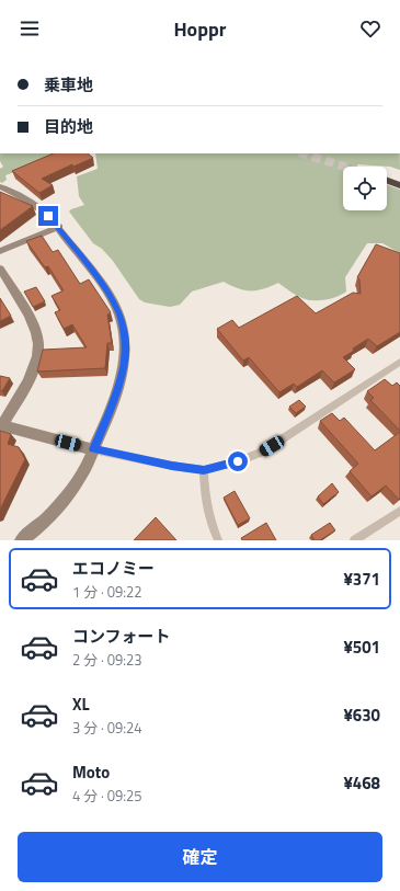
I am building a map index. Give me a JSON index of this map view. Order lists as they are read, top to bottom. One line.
{"page":{"header":"Hoppr","banner":["乗車地","目的地"],"list":[{"name":"エコノミー","note":"1 分 · 09:22","value":"¥371"},{"name":"コンフォート","note":"2 分 · 09:23","value":"¥501"},{"name":"XL","note":"3 分 · 09:24","value":"¥630"},{"name":"Moto","note":"4 分 · 09:25","value":"¥468"}],"buttons":"確定"}}
